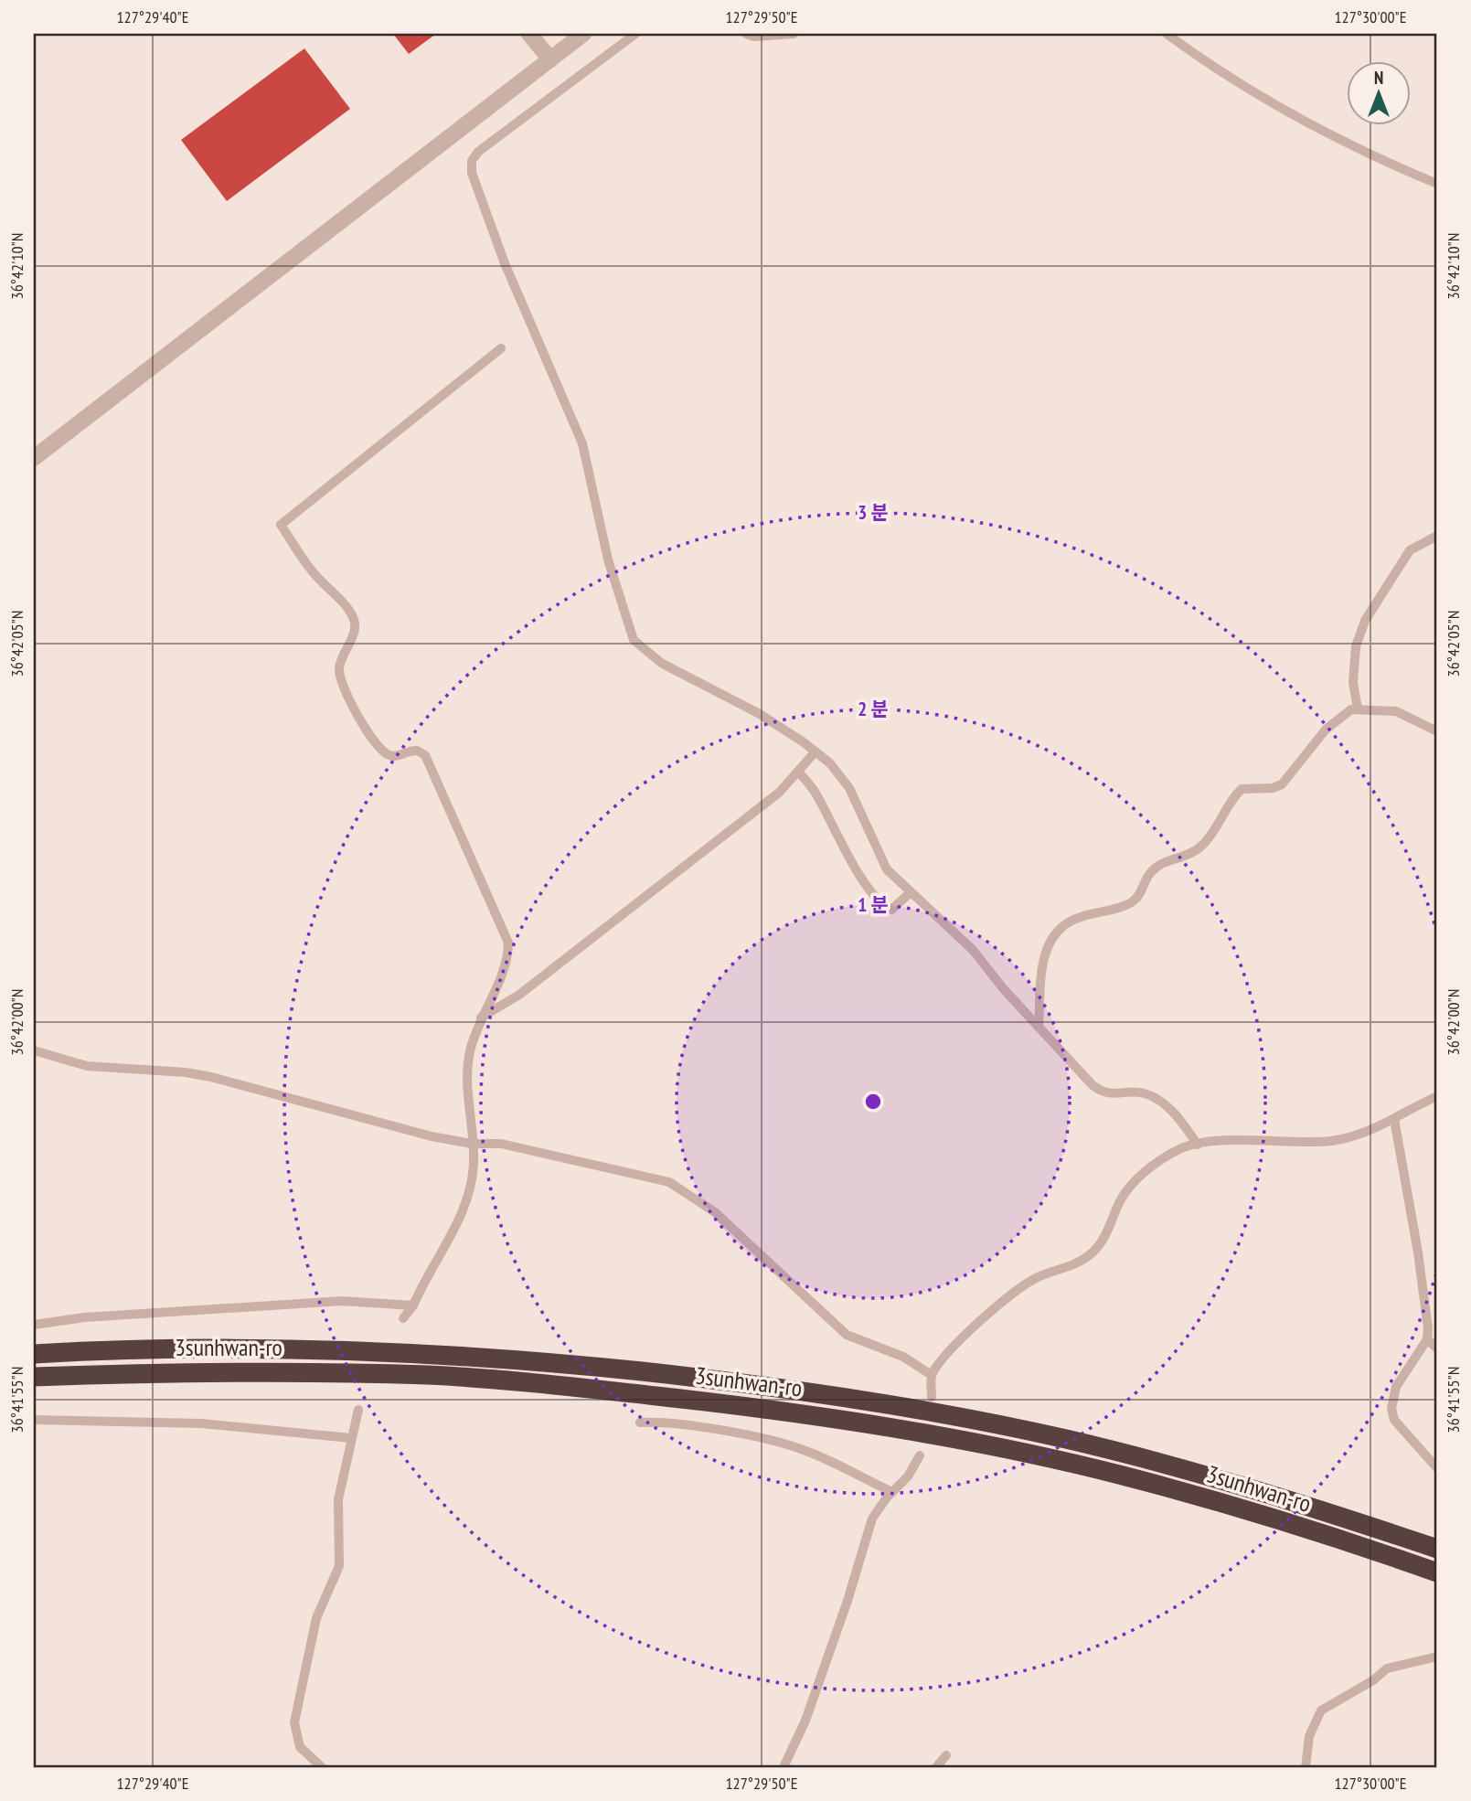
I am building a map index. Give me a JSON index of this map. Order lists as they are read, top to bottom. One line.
{"streets":{"highway":["3sunhwan-ro"]},"north":"top","coordinates":["127°29'40\"E","127°29'50\"E","127°30'00\"E","36°42'10\"N","36°42'05\"N","36°42'00\"N","36°41'55\"N"],"rings":["3 분","2 분","1 분"]}
